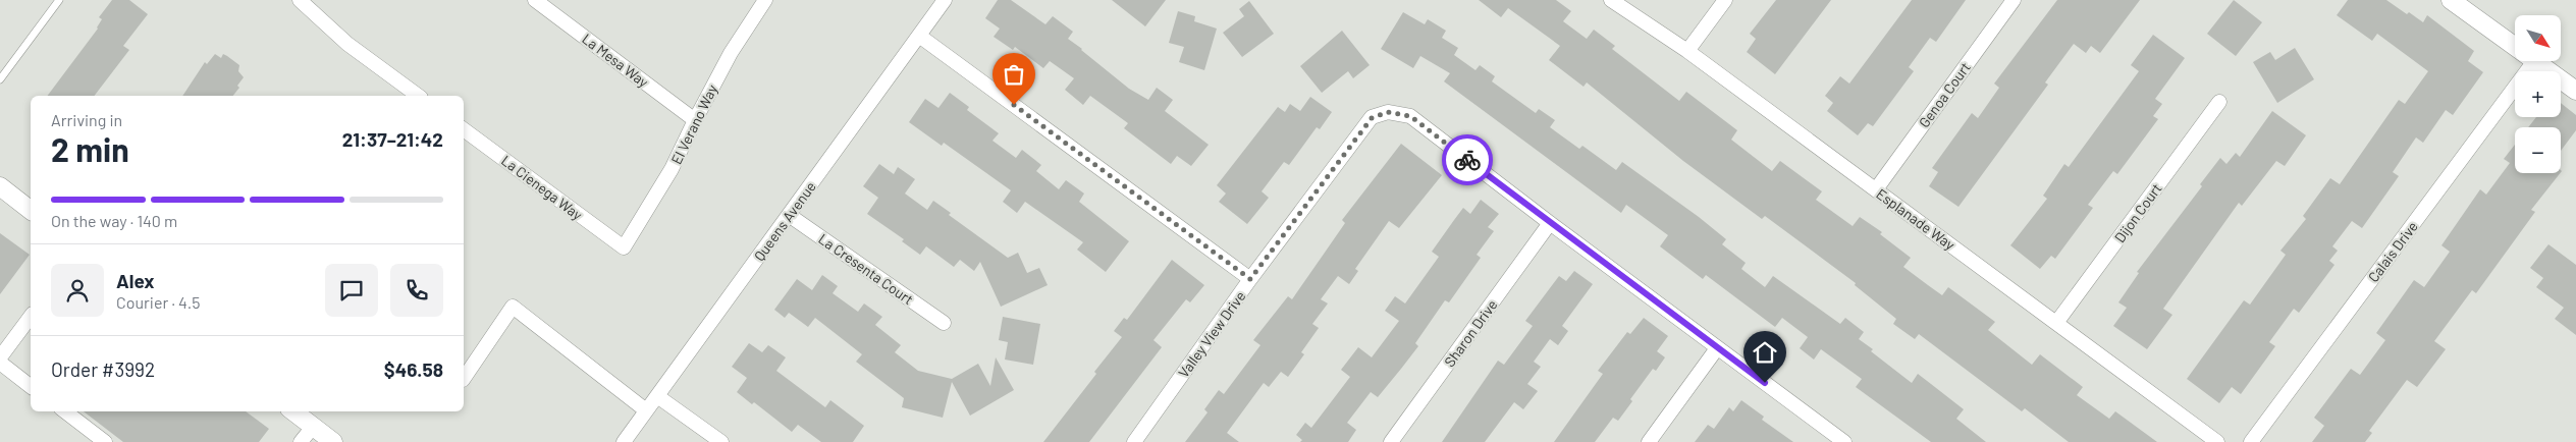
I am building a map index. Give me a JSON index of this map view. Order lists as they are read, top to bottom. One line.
{"streets":{"street":["La Mesa Way","Genoa Court","El Verano Way","La Cienega Way","Dijon Court","Esplanade Way","Queens Avenue","Calais Drive","La Cresenta Court","Sharon Drive","Valley View Drive"]},"crossings":[["La Mesa Way","El Verano Way"],["Genoa Court","Esplanade Way"],["El Verano Way","La Cienega Way"],["Dijon Court","Esplanade Way"],["Queens Avenue","La Cresenta Court"],["Sharon Drive","Valley View Drive"]],"north":"bottom right","page":{"map_buttons":["+","−"],"heading":["2 min","Arriving in","21:37–21:42"],"panel":["Alex","Courier · 4.5","Order #3992","$46.58"],"bar":"On the way · 140 m"}}
